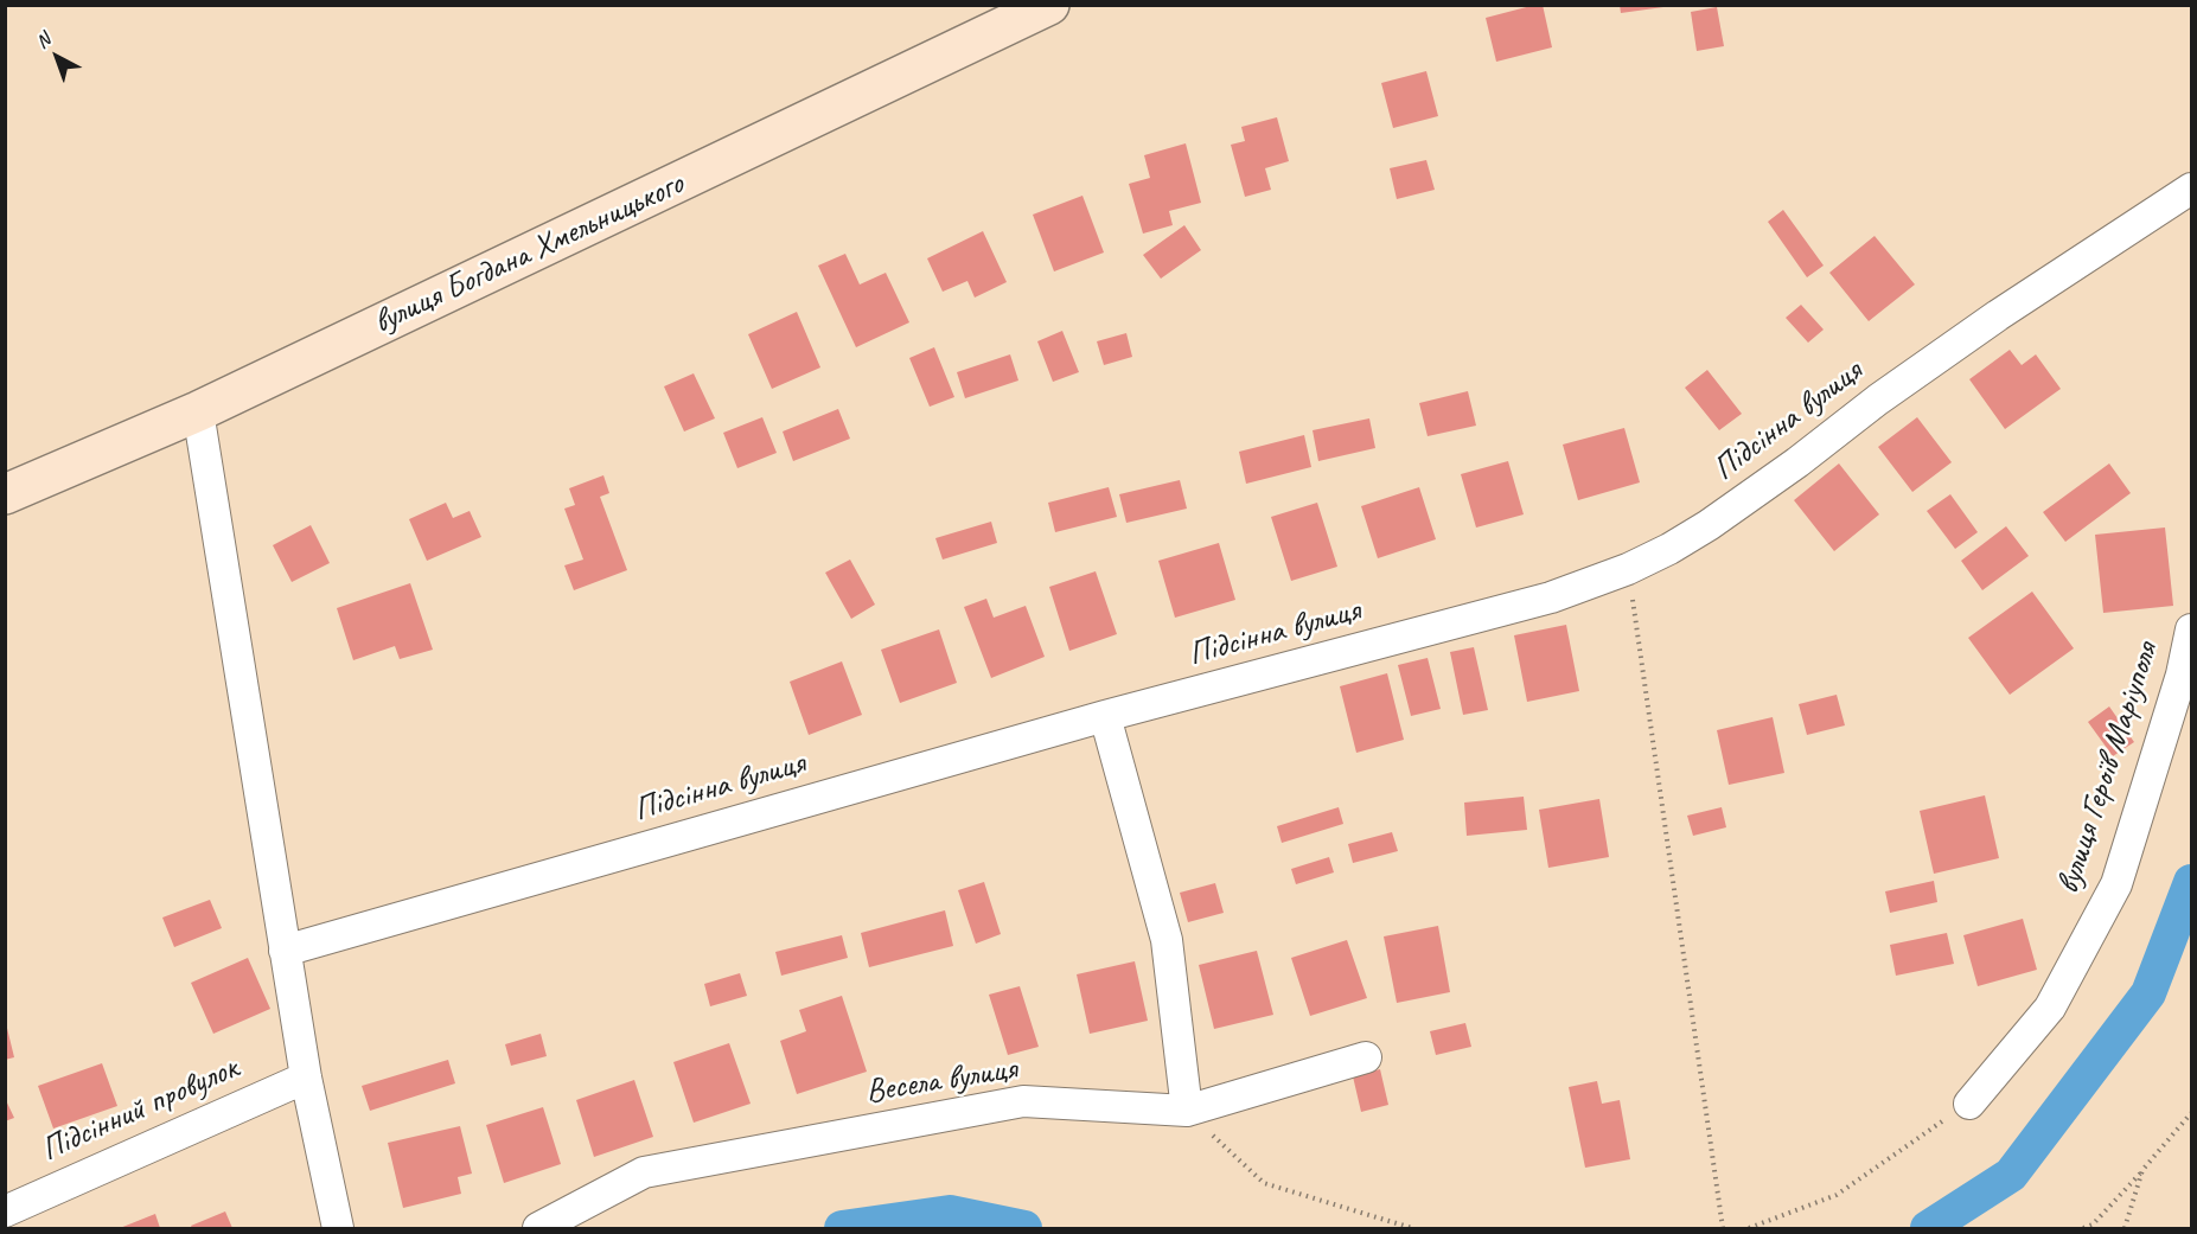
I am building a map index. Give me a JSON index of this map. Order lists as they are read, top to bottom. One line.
{"streets":{"main road":["вулиця Богдана Хмельницького"],"street":["Підсінна вулиця","вулиця Героїв Маріуполя","Весела вулиця","Підсінний провулок"]},"north":"top left"}
